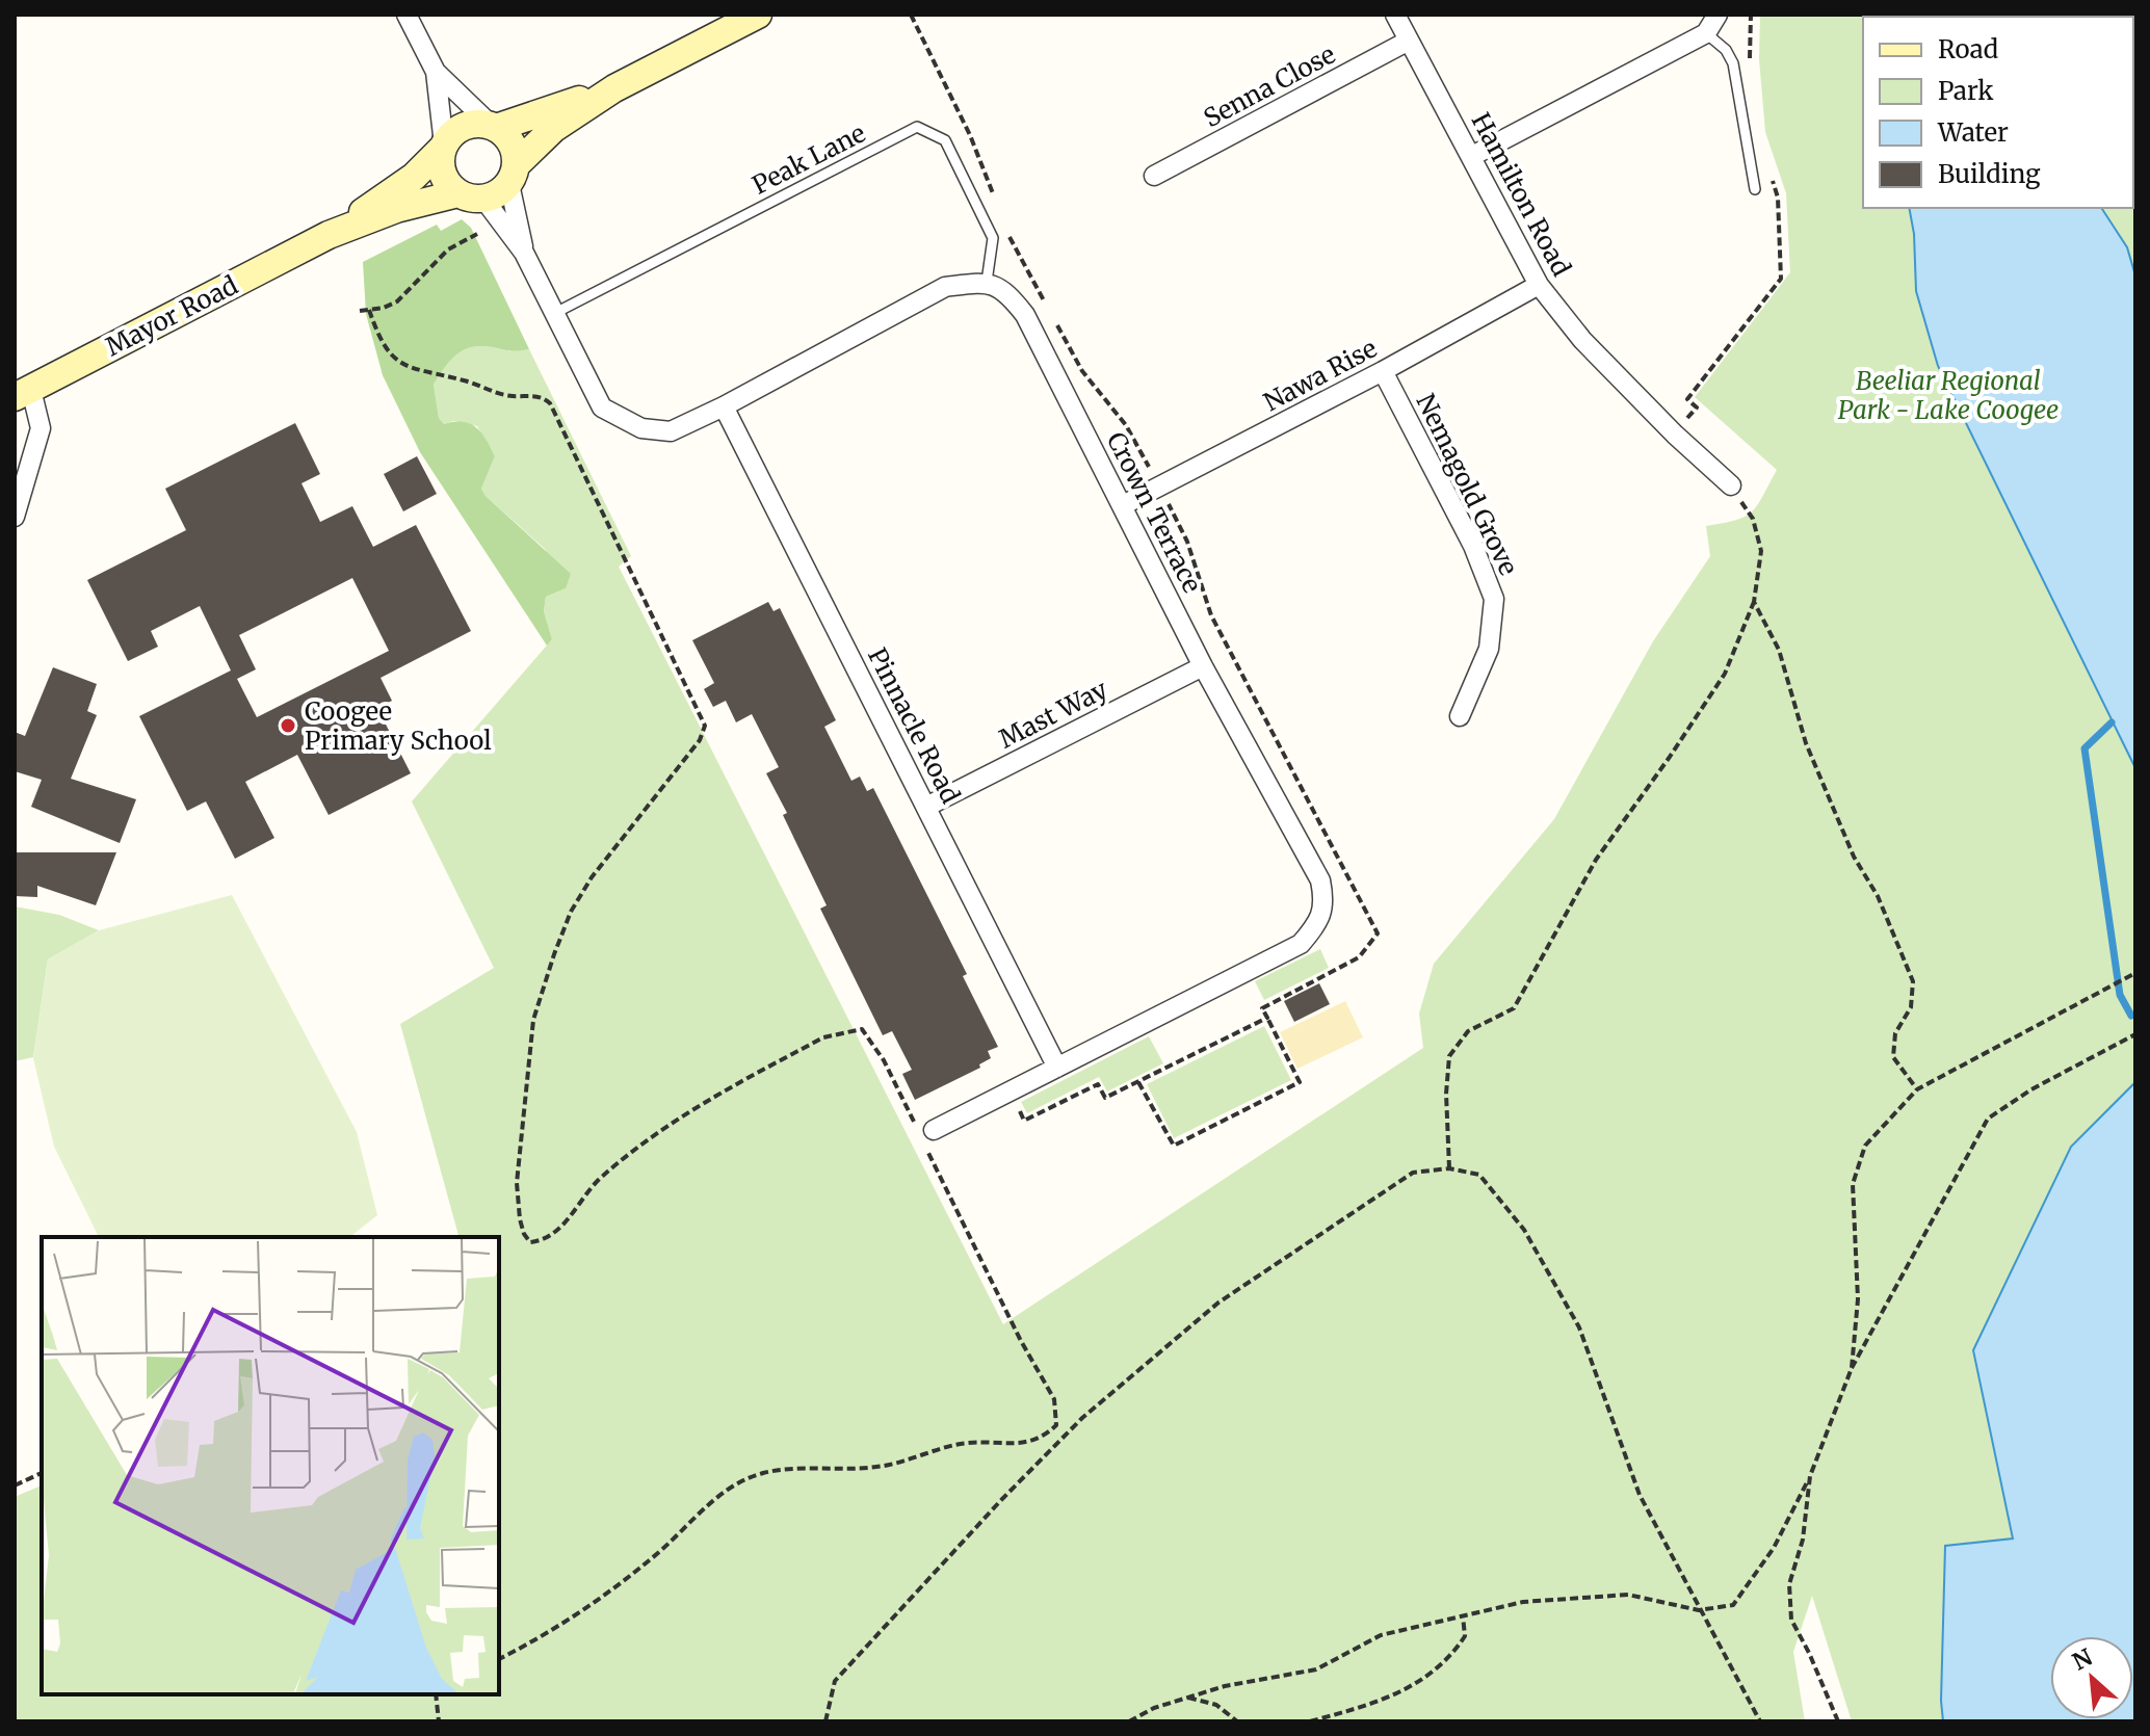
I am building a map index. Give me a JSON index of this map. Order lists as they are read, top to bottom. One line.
{"streets":{"main road":["Mayor Road"],"street":["Senna Close","Hamilton Road","Nawa Rise","Nemagold Grove","Crown Terrace","Mast Way","Pinnacle Road"],"lane":["Peak Lane"]},"crossings":[["Senna Close","Hamilton Road"],["Peak Lane","Crown Terrace"],["Hamilton Road","Nawa Rise"],["Nawa Rise","Nemagold Grove"],["Nawa Rise","Crown Terrace"],["Crown Terrace","Mast Way"],["Crown Terrace","Pinnacle Road"],["Mast Way","Pinnacle Road"]],"parks":["Beeliar Regional Park - Lake Coogee"],"places":["Coogee Primary School"],"legend":["Road","Park","Water","Building"],"north":"top left"}
